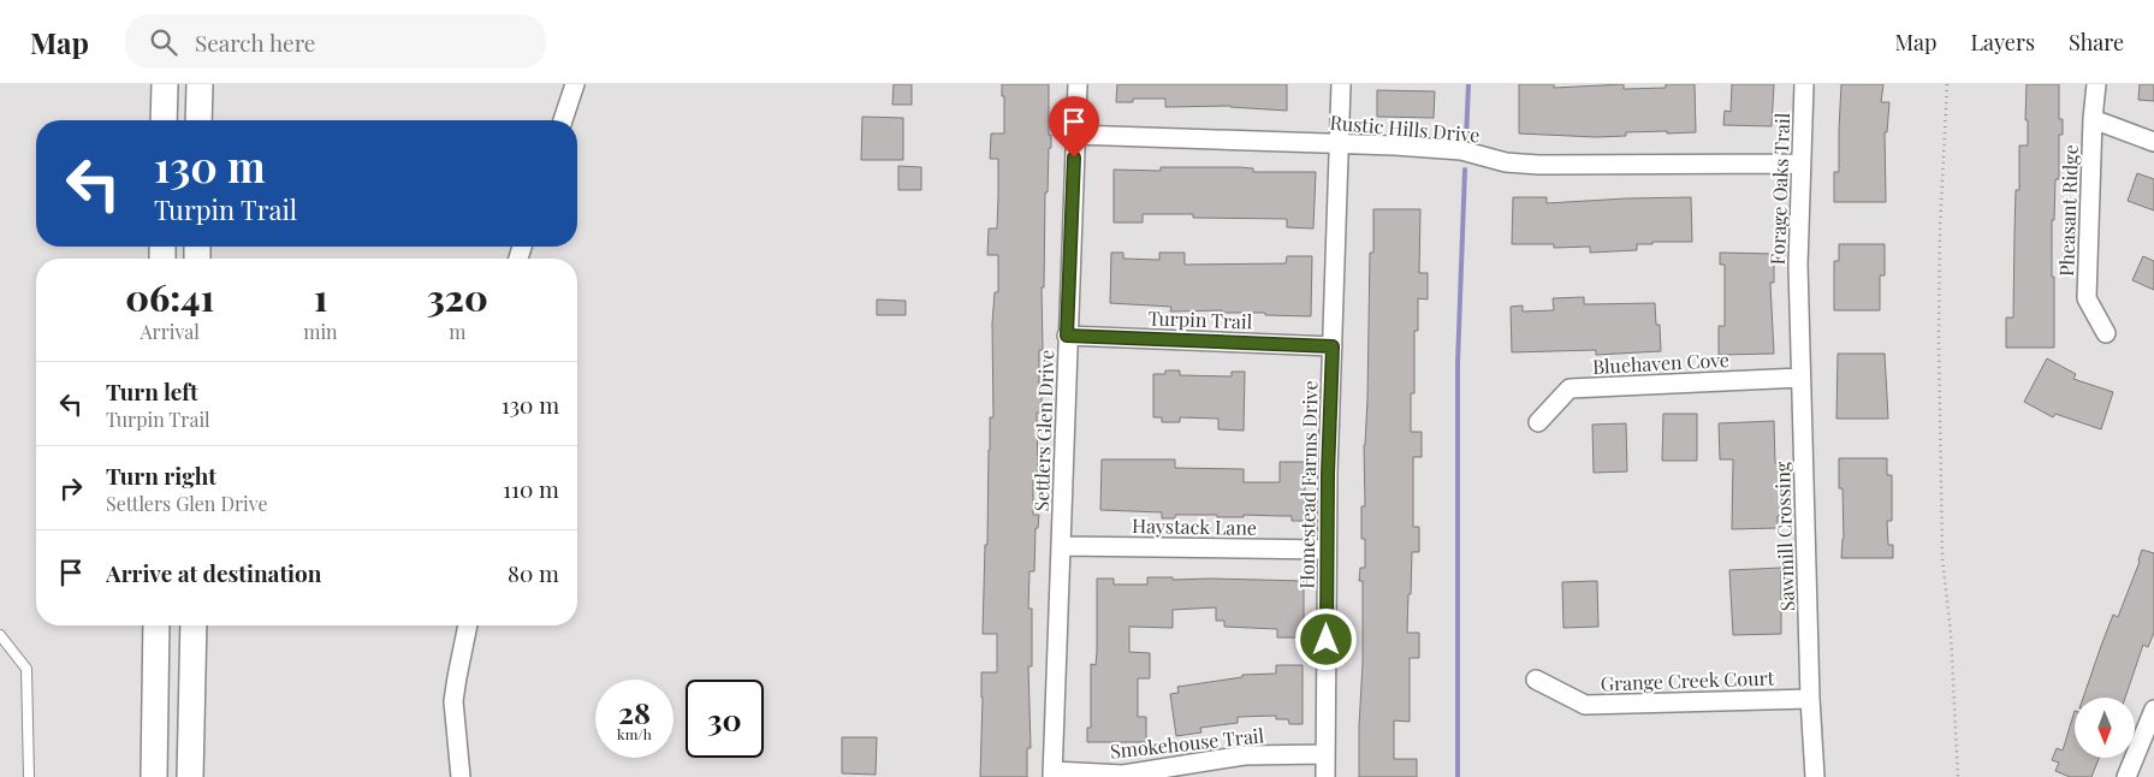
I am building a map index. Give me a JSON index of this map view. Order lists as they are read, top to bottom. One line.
{"streets":{"street":["Rustic Hills Drive","Forage Oaks Trail","Pheasant Ridge","Turpin Trail","Bluehaven Cove","Settlers Glen Drive","Homestead Farms Drive","Haystack Lane","Sawmill Crossing","Grange Creek Court","Smokehouse Trail"]},"crossings":[["Rustic Hills Drive","Forage Oaks Trail"],["Rustic Hills Drive","Settlers Glen Drive"],["Rustic Hills Drive","Homestead Farms Drive"],["Forage Oaks Trail","Sawmill Crossing"],["Turpin Trail","Settlers Glen Drive"],["Turpin Trail","Homestead Farms Drive"],["Bluehaven Cove","Sawmill Crossing"],["Settlers Glen Drive","Haystack Lane"],["Settlers Glen Drive","Smokehouse Trail"],["Homestead Farms Drive","Haystack Lane"],["Homestead Farms Drive","Smokehouse Trail"],["Sawmill Crossing","Grange Creek Court"]],"north":"bottom","page":{"header":"Map","search":"Search here","nav":["Map","Layers","Share"],"turn":["130 m","Turpin Trail"],"eta":["06:41","Arrival","1","min","320","m"],"list":[{"name":"Turn left","note":"Turpin Trail","value":"130 m"},{"name":"Turn right","note":"Settlers Glen Drive","value":"110 m"},{"name":"Arrive at destination","value":"80 m"}],"speed":"28 km/h","limit":"30"}}
